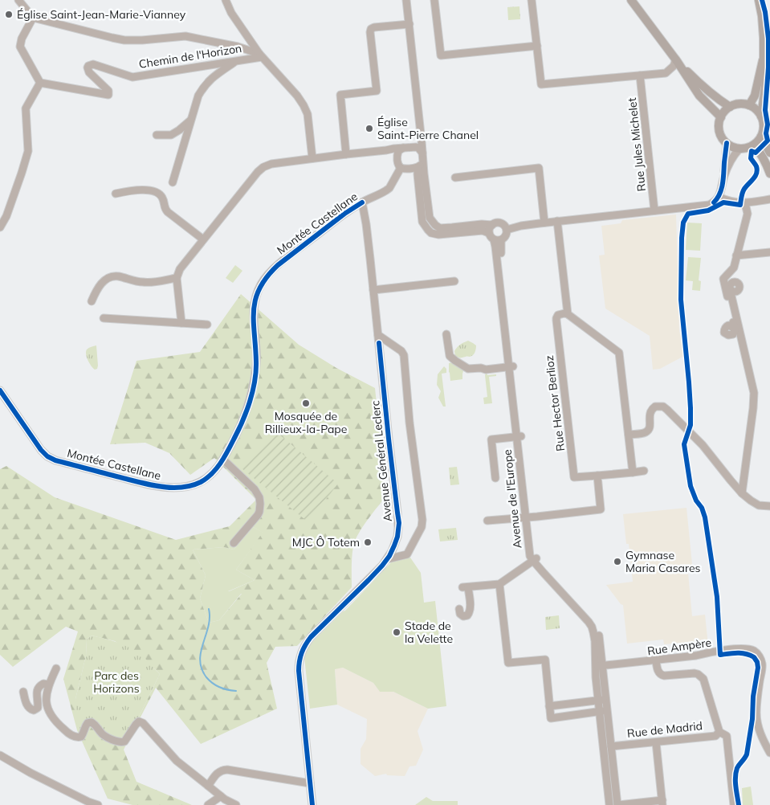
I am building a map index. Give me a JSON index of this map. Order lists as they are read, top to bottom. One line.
{"streets":{"street":["Chemin de l'Horizon","Rue Jules Michelet","Montée Castellane","Rue Hector Berlioz","Avenue Général Leclerc","Avenue de l'Europe","Rue Ampère","Rue de Madrid"]},"crossings":[["Montée Castellane","Avenue Général Leclerc"],["Avenue de l'Europe","Rue Ampère"],["Avenue de l'Europe","Rue de Madrid"]],"parks":["Parc des Horizons"],"places":["Église Saint-Jean-Marie-Vianney","Église Saint-Pierre Chanel","Mosquée de Rillieux-la-Pape","MJC Ô Totem","Gymnase Maria Casares","Stade de la Velette"]}
